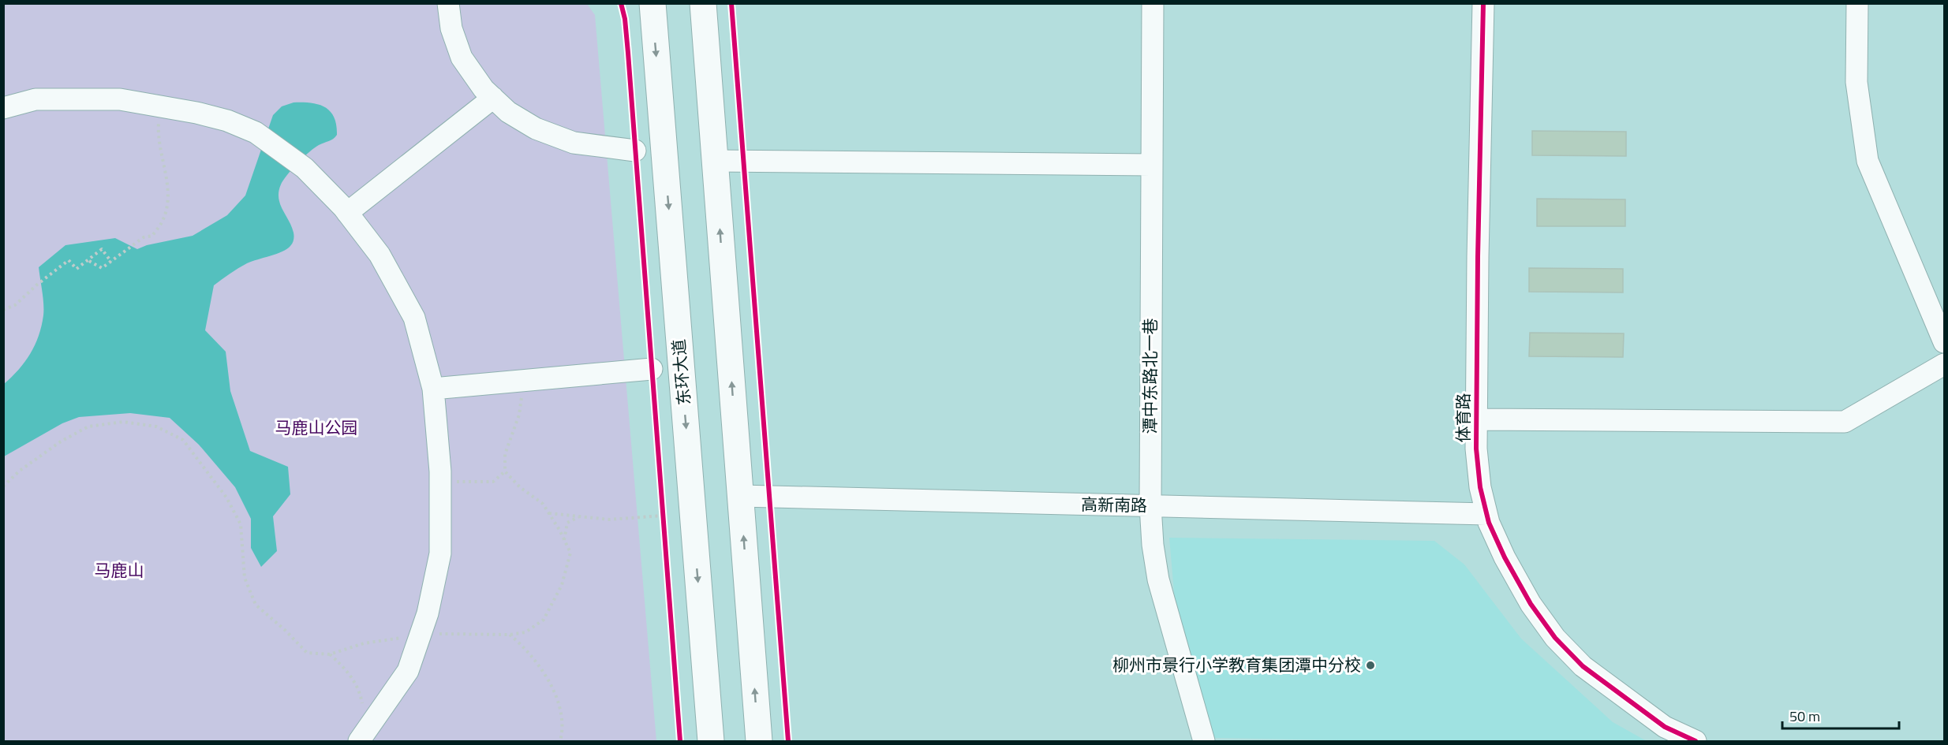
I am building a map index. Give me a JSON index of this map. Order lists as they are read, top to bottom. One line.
{"streets":{"highway":["东环大道"],"street":["潭中东路北一巷","体育路","高新南路"]},"crossings":[["潭中东路北一巷","高新南路"],["体育路","高新南路"]],"parks":["马鹿山公园","马鹿山"],"places":["柳州市景行小学教育集团潭中分校"],"scale_bar":"50 m"}
